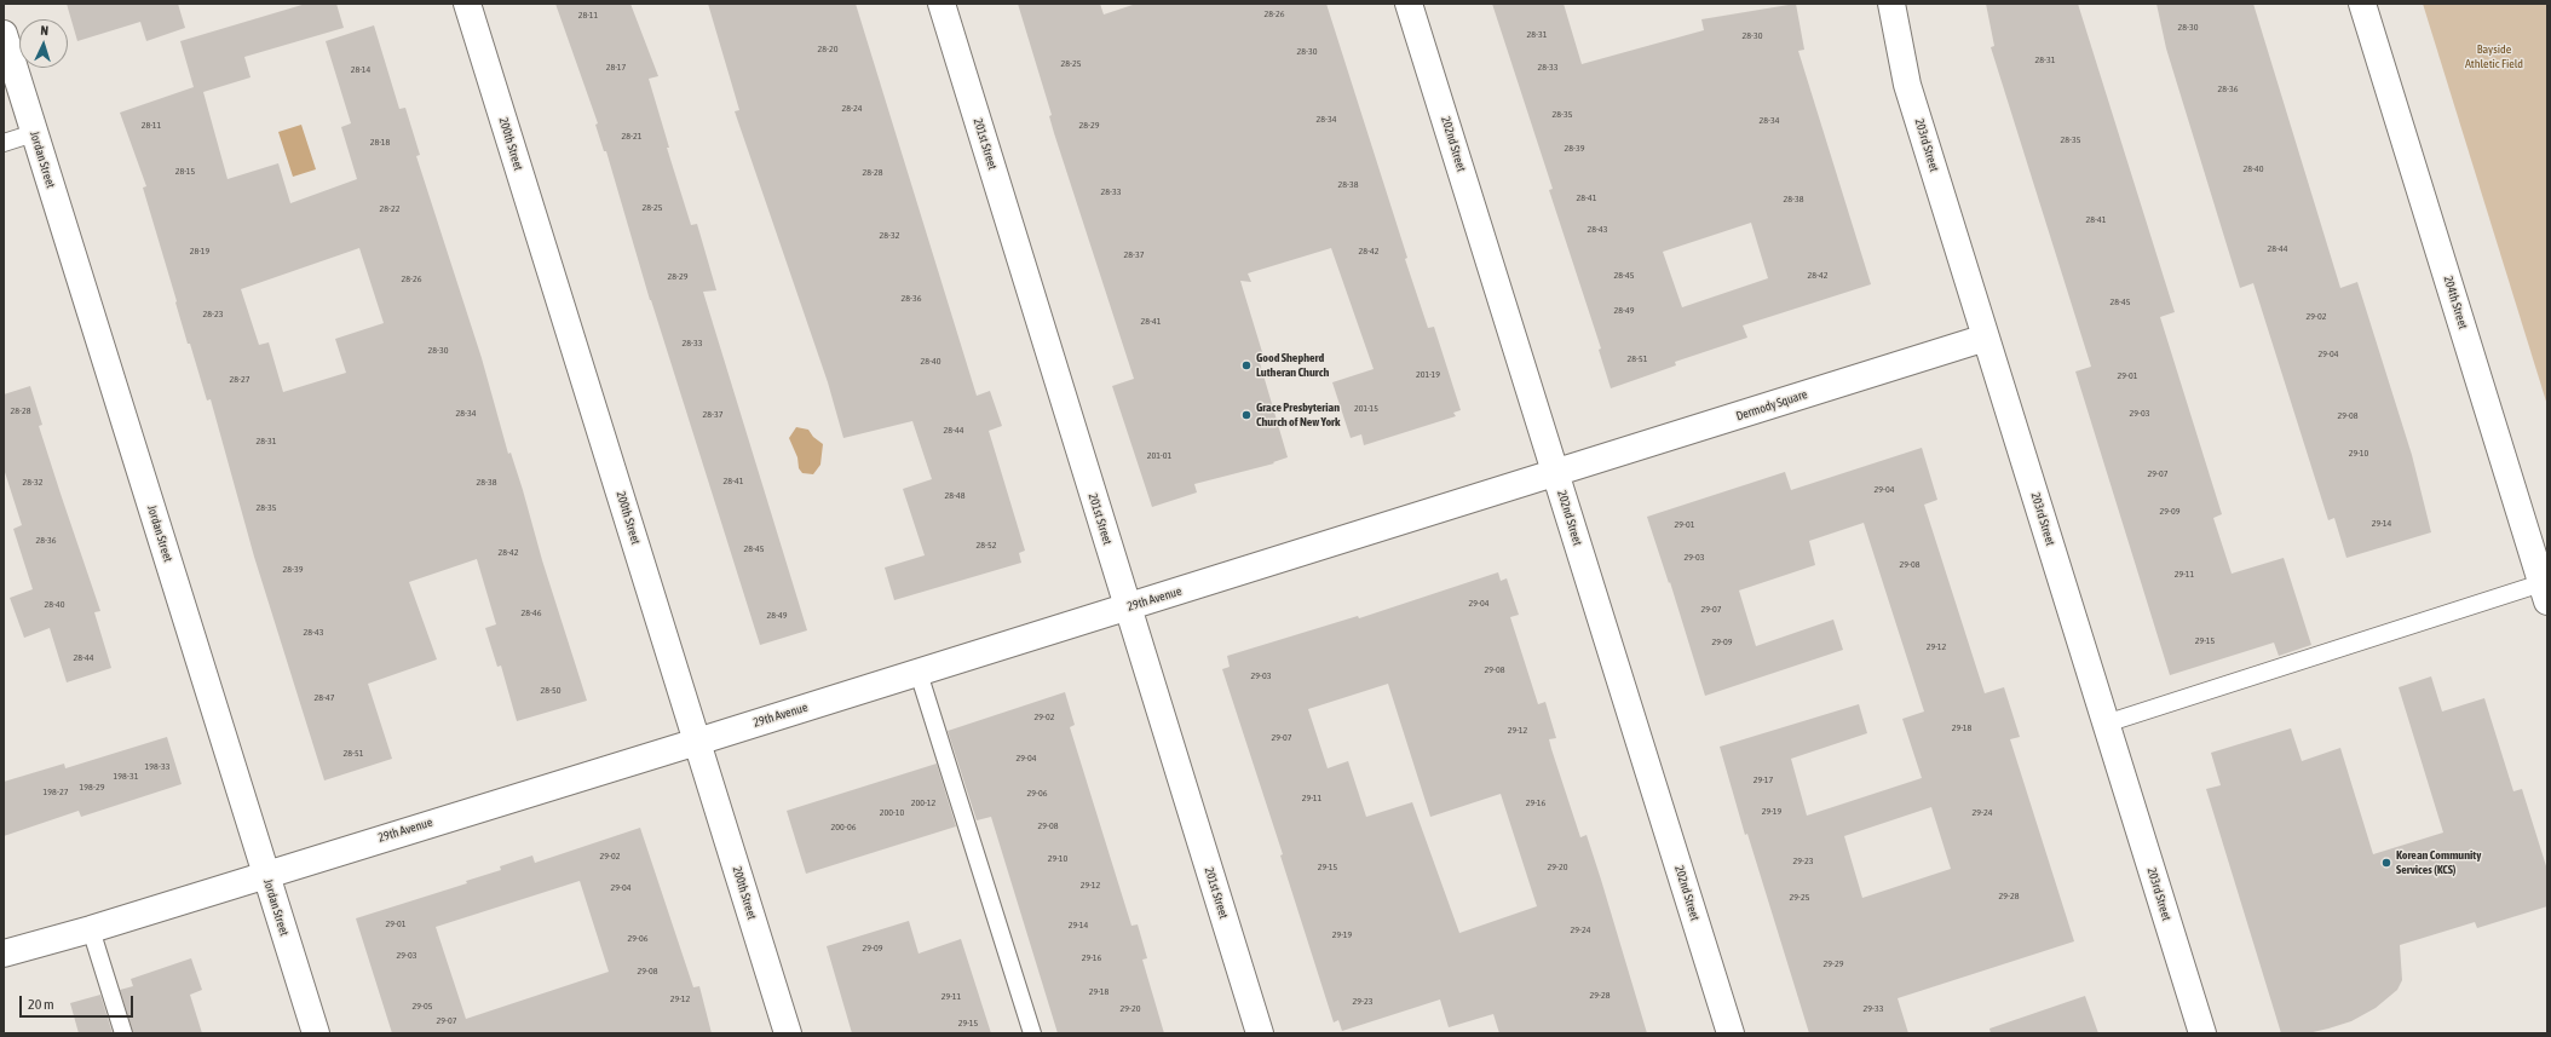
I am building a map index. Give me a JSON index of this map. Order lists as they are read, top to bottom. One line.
{"streets":{"street":["200th Street","201st Street","202nd Street","203rd Street","Jordan Street","204th Street","Dermody Square","29th Avenue"]},"crossings":[["200th Street","29th Avenue"],["201st Street","29th Avenue"],["202nd Street","Dermody Square"],["202nd Street","29th Avenue"],["203rd Street","Dermody Square"],["Jordan Street","29th Avenue"],["Dermody Square","29th Avenue"]],"parks":["Bayside Athletic Field"],"places":["Good Shepherd Lutheran Church","Grace Presbyterian Church of New York","Korean Community Services (KCS)"],"house_numbers":["28-26","28-11","28-30","28-31","28-30","28-20","28-30","28-31","28-25","28-17","28-33","28-14","28-36","28-24","28-35","28-34","28-34","28-11","28-29","28-21","28-35","28-18","28-39","28-40","28-15","28-28","28-38","28-33","28-41","28-38","28-25","28-22","28-41","28-43","28-32","28-44","28-19","28-42","28-37","28-45","28-42","28-29","28-26","28-36","28-45","28-49","28-23","29-02","28-41","28-33","28-30","29-04","28-51","28-40","201-19","29-01","28-27","201-15","28-28","28-34","29-03","28-37","29-08","28-44","28-31","29-10","201-01","29-07","28-41","28-32","28-38","29-04","28-48","28-35","29-09","29-14","29-01","28-36","28-52","28-45","28-42","29-03","29-08","28-39","29-11","29-04","28-40","29-07","28-46","28-49","28-43","29-15","29-09","29-12","28-44","29-08","29-03","28-50","28-47","29-02","29-18","29-12","29-07","28-51","29-04","198-33","198-31","29-17","198-29","198-27","29-06","29-11","200-12","29-16","29-19","200-10","29-24","29-08","200-06","29-02","29-10","29-23","29-15","29-20","29-12","29-04","29-28","29-25","29-01","29-14","29-24","29-19","29-06","29-09","29-03","29-16","29-29","29-08","29-18","29-28","29-11","29-12","29-23","29-05","29-20","29-33","29-07","29-15"],"scale_bar":"20 m","north":"top"}
